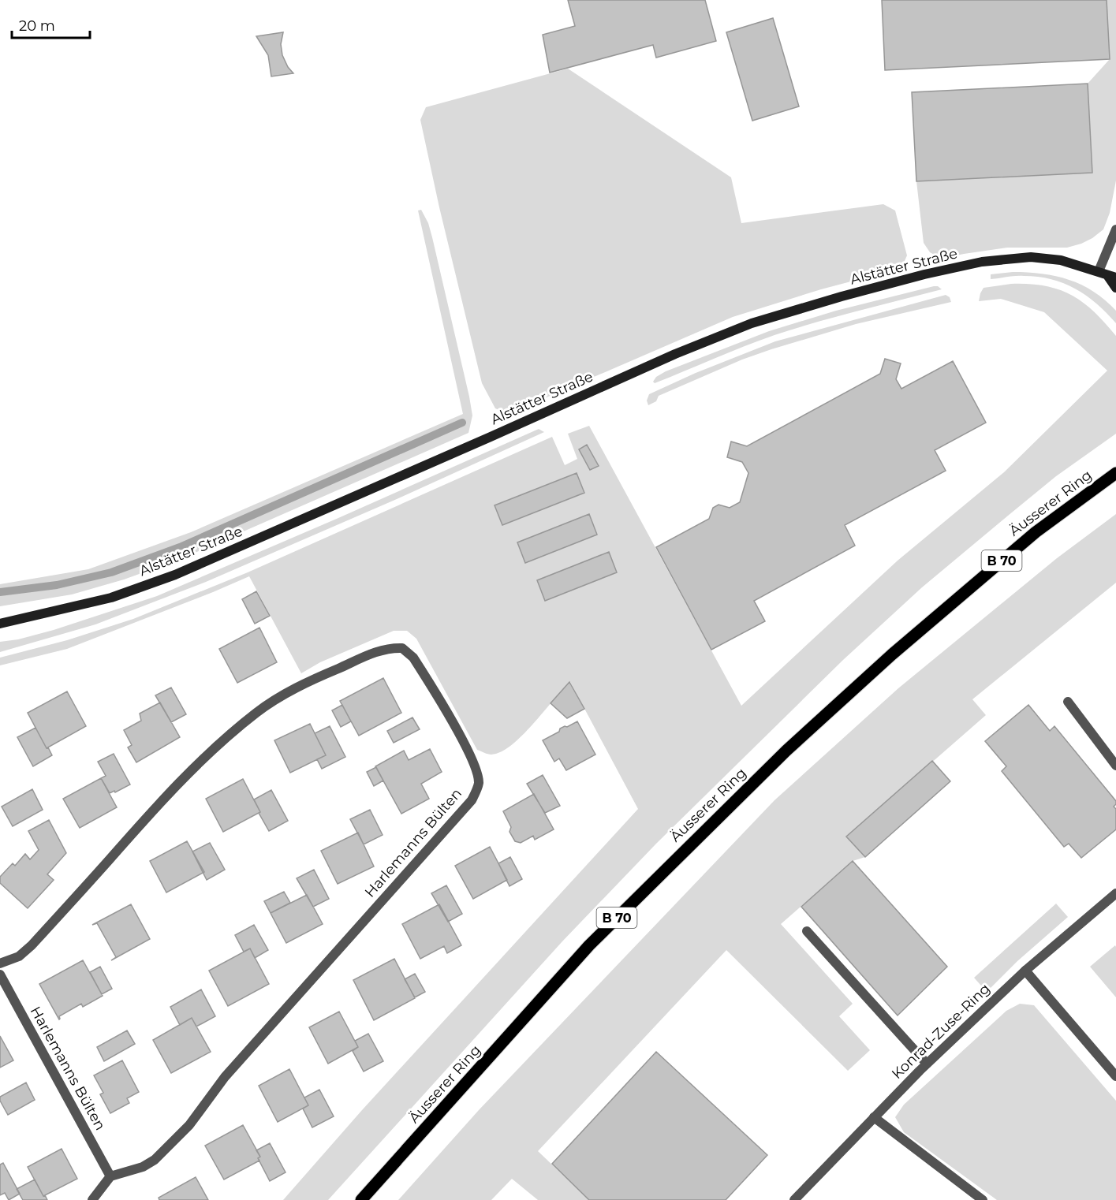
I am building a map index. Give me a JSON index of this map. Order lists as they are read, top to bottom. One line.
{"streets":{"main road":["Alstätter Straße","Äusserer Ring","B 70"],"street":["Harlemanns Bülten","Konrad-Zuse-Ring"]},"scale_bar":"20 m"}
